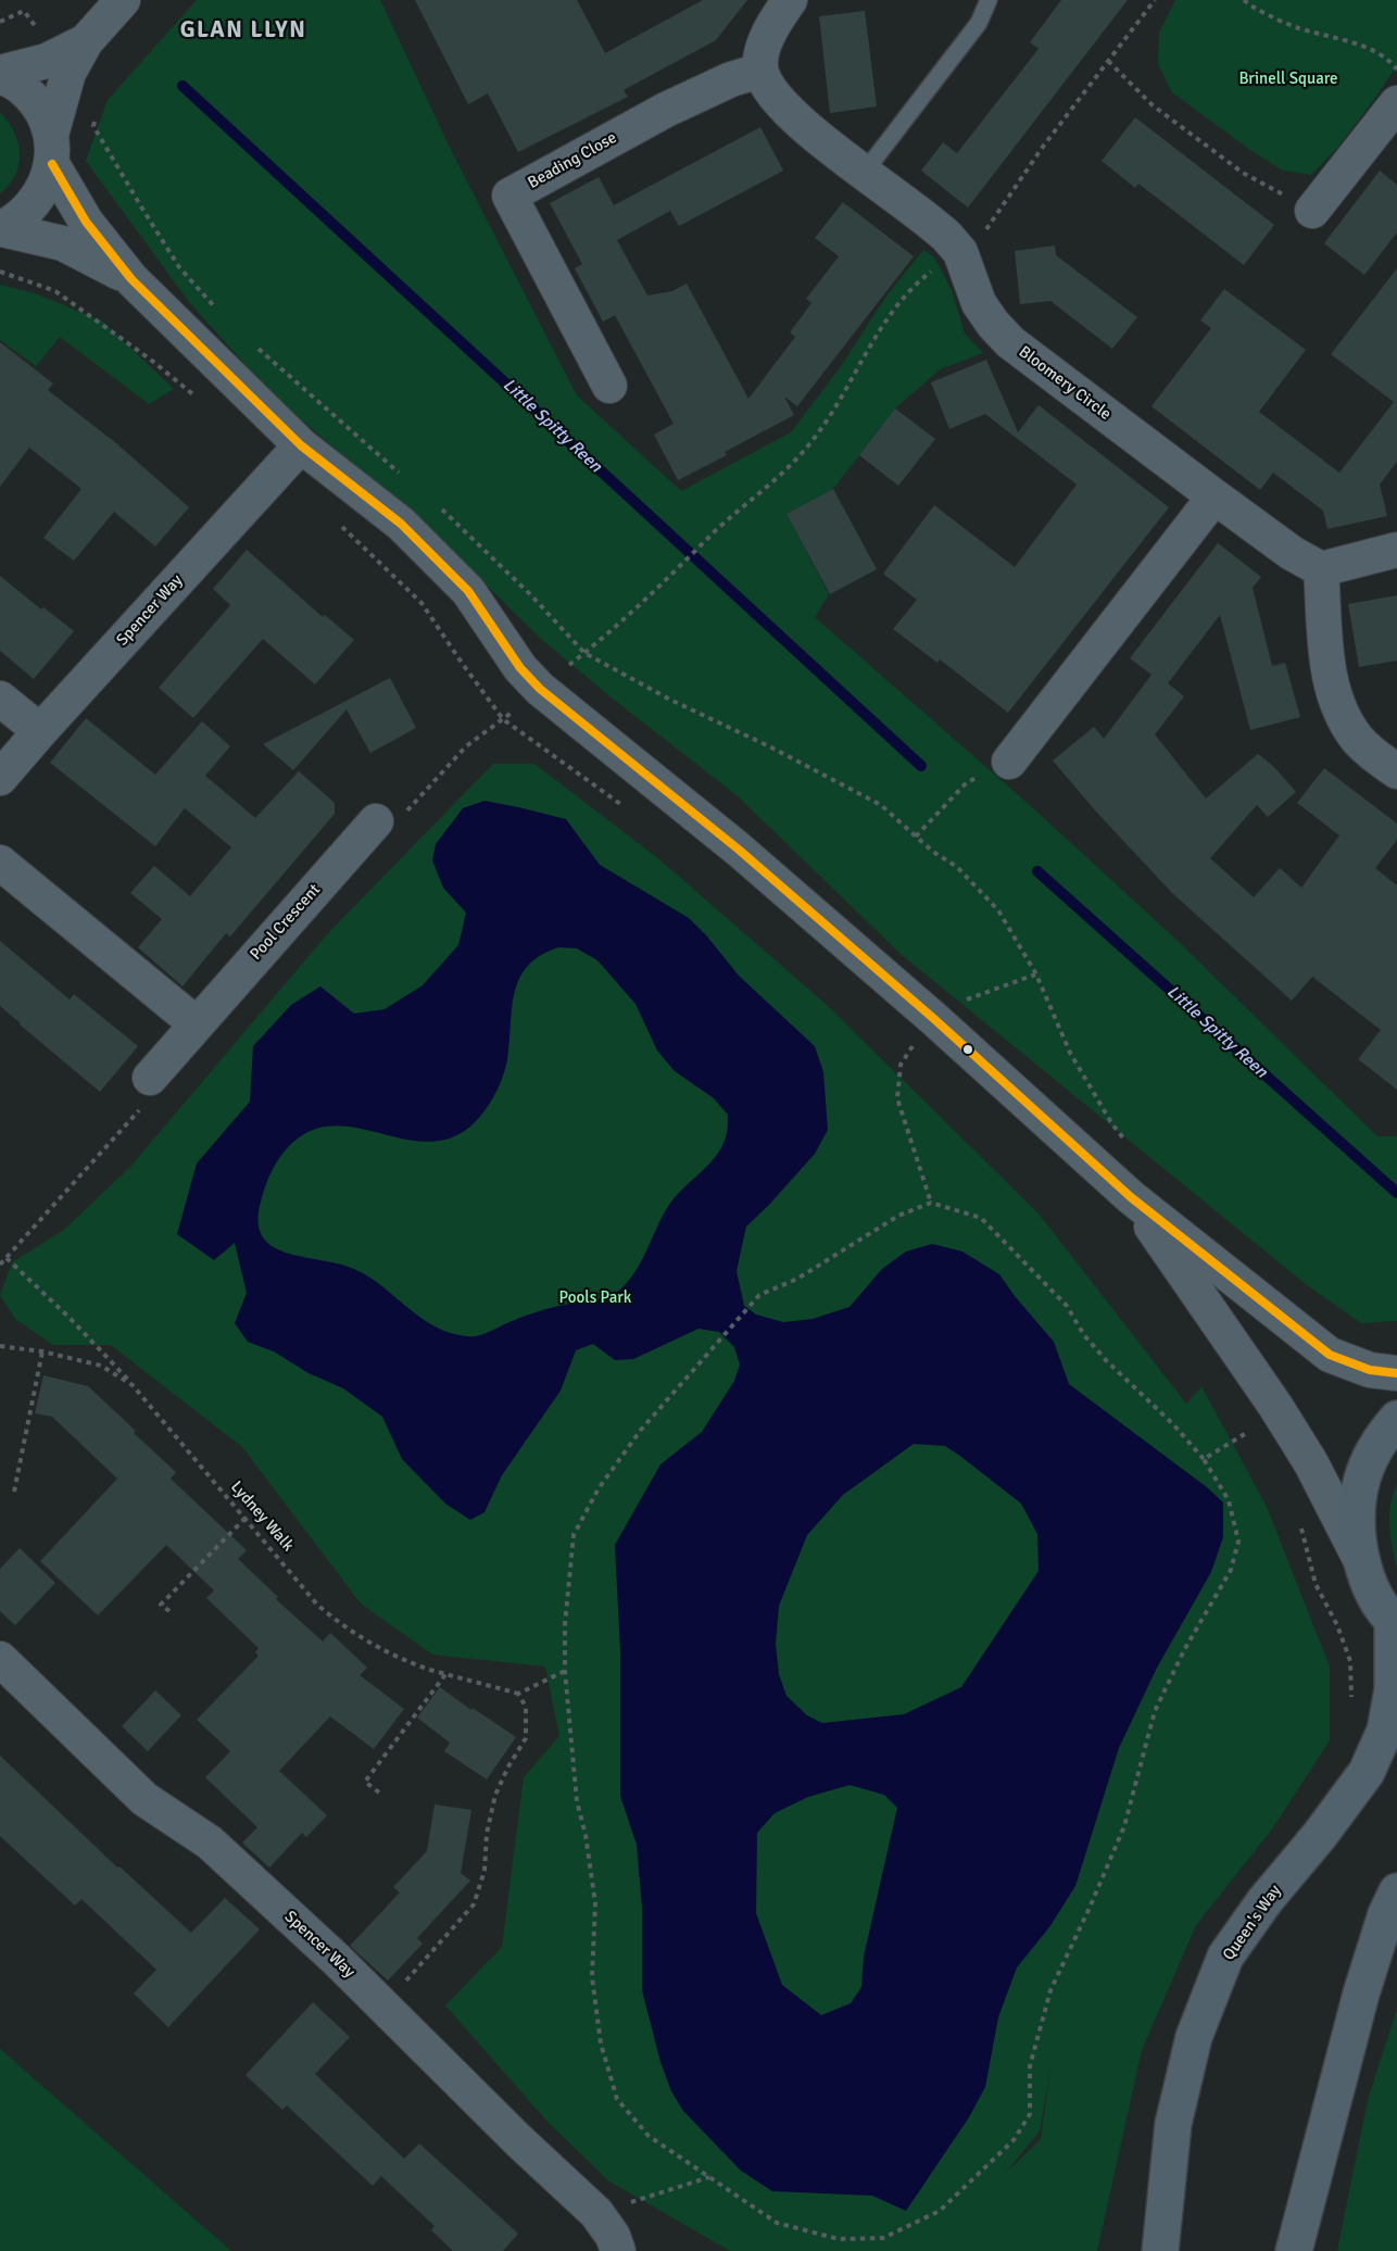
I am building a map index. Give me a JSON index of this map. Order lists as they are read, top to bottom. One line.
{"streets":{"main road":["Queen's Way"],"street":["Beading Close","Bloomery Circle","Spencer Way","Pool Crescent"],"path":["Lydney Walk"]},"crossings":[["Beading Close","Bloomery Circle"]],"districts":["GLAN LLYN"],"water":["Little Spitty Reen"],"parks":["Brinell Square","Pools Park"]}
